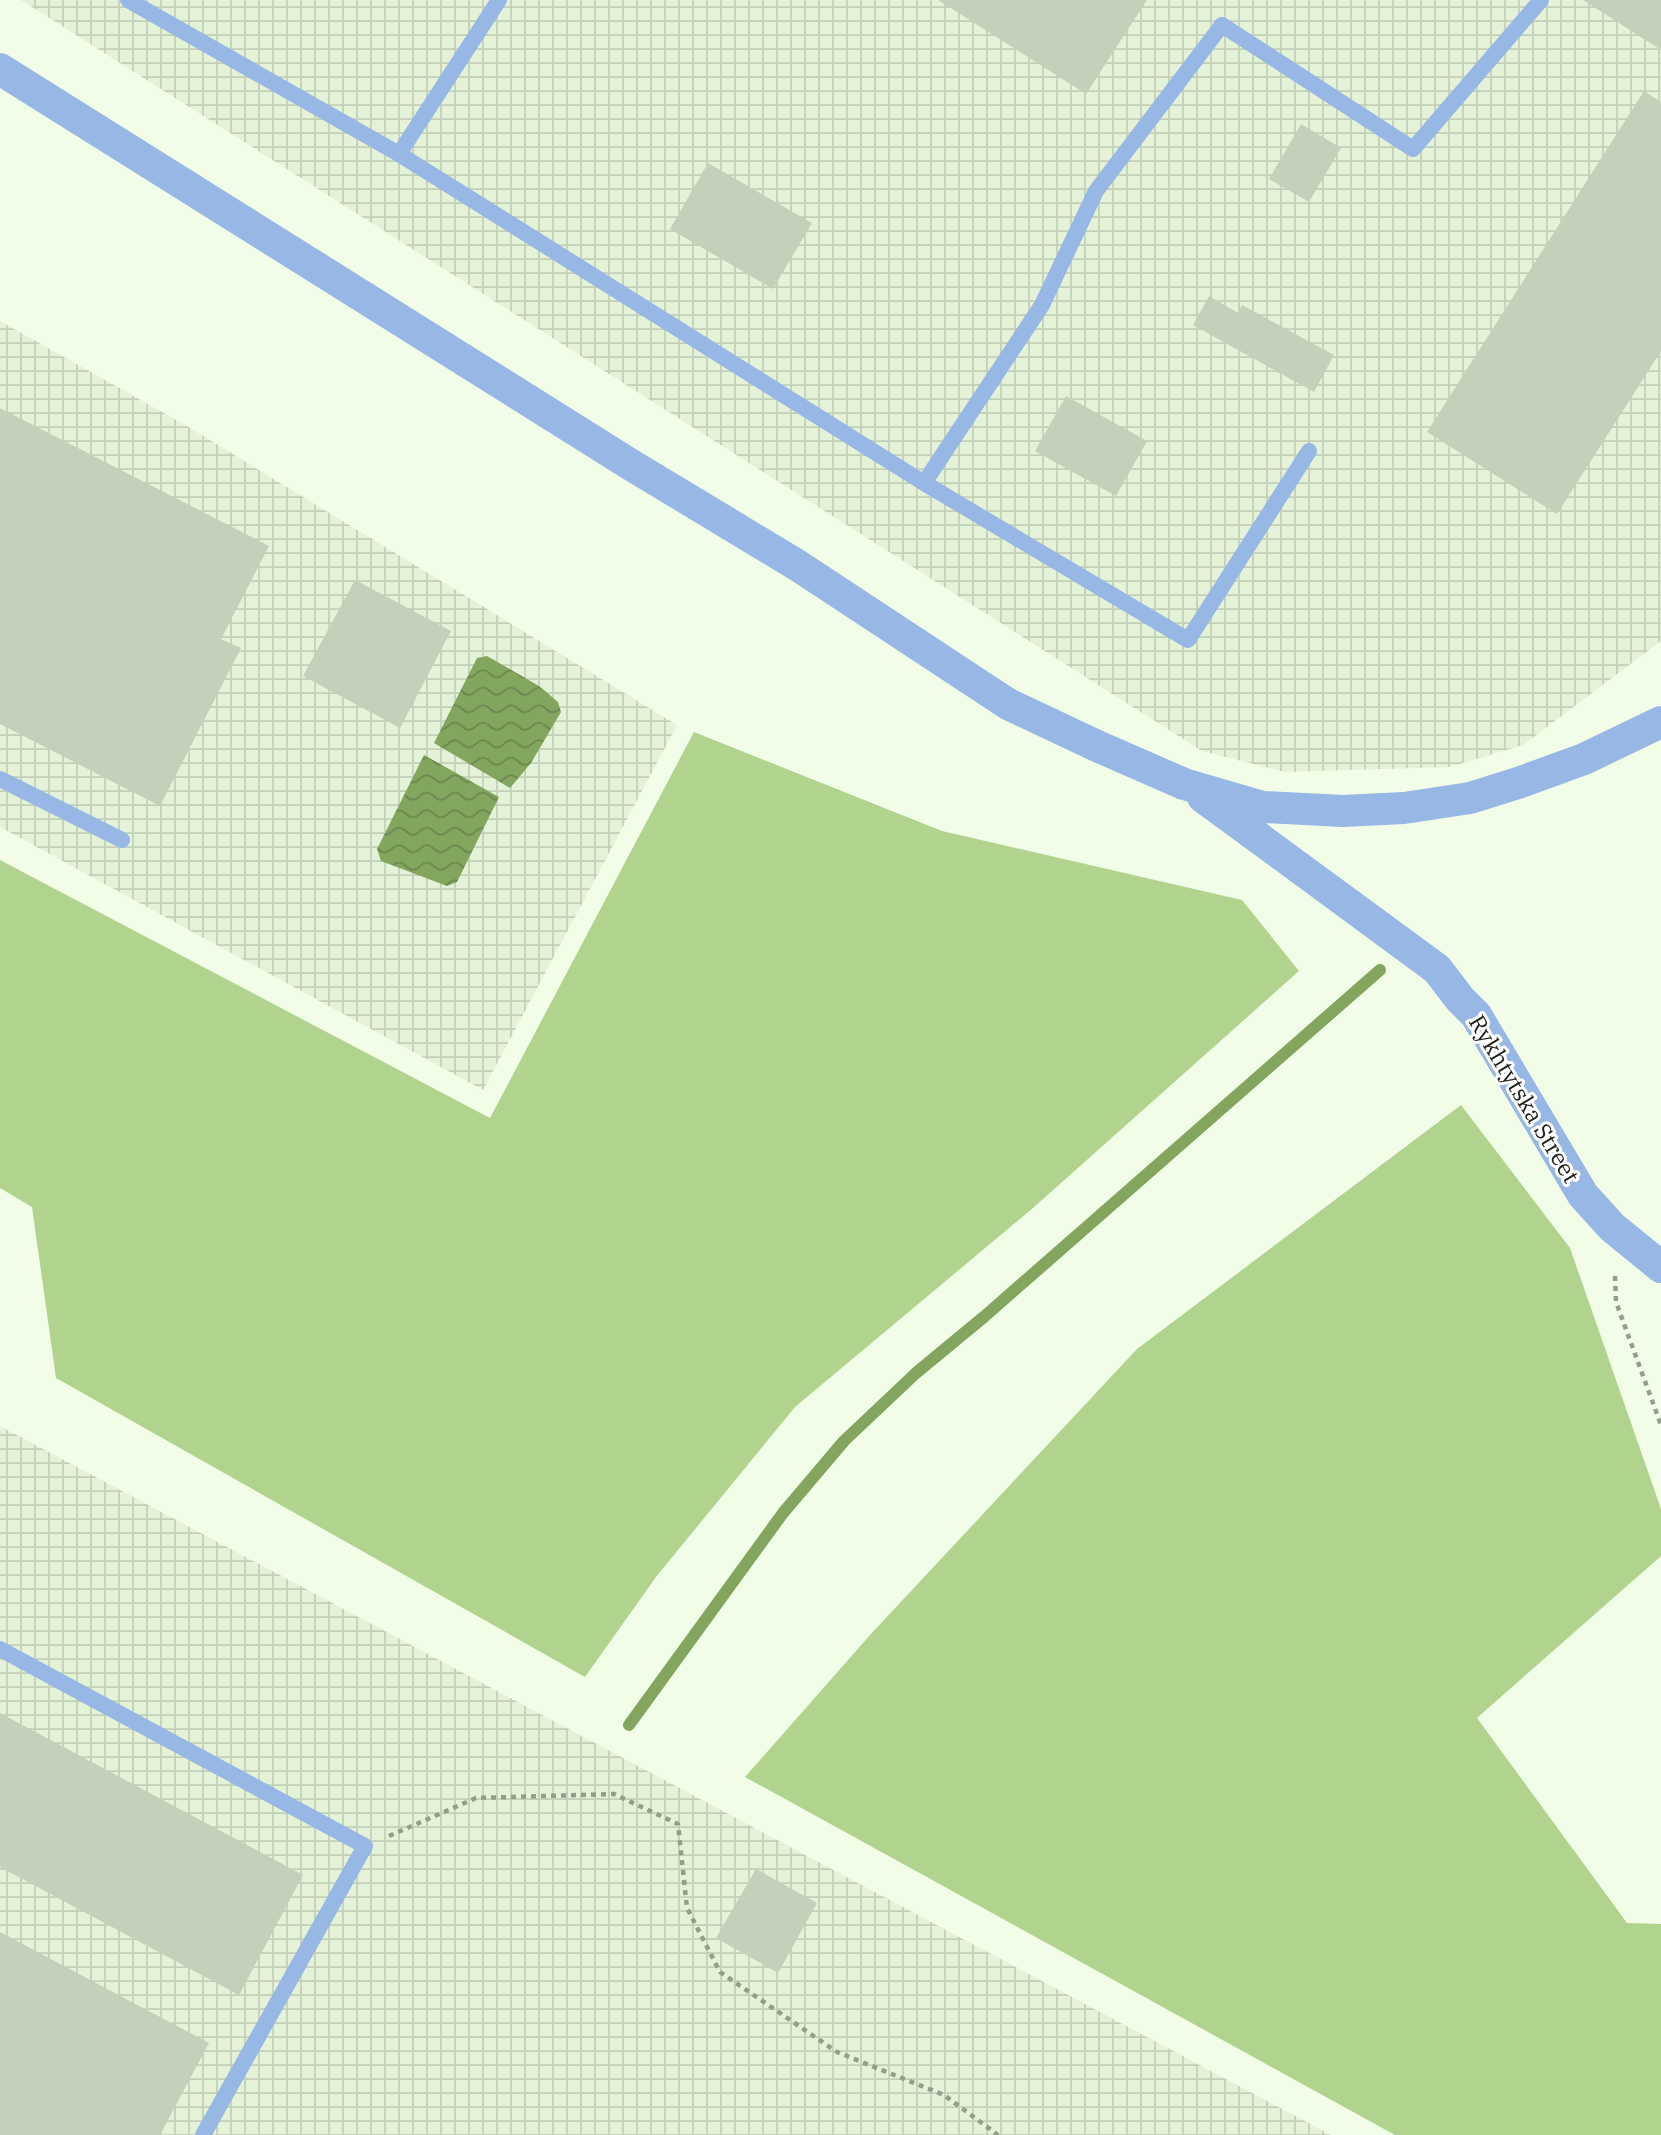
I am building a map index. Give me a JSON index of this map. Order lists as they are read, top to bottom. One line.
{"streets":{"street":["Rykhtytska Street"]}}
